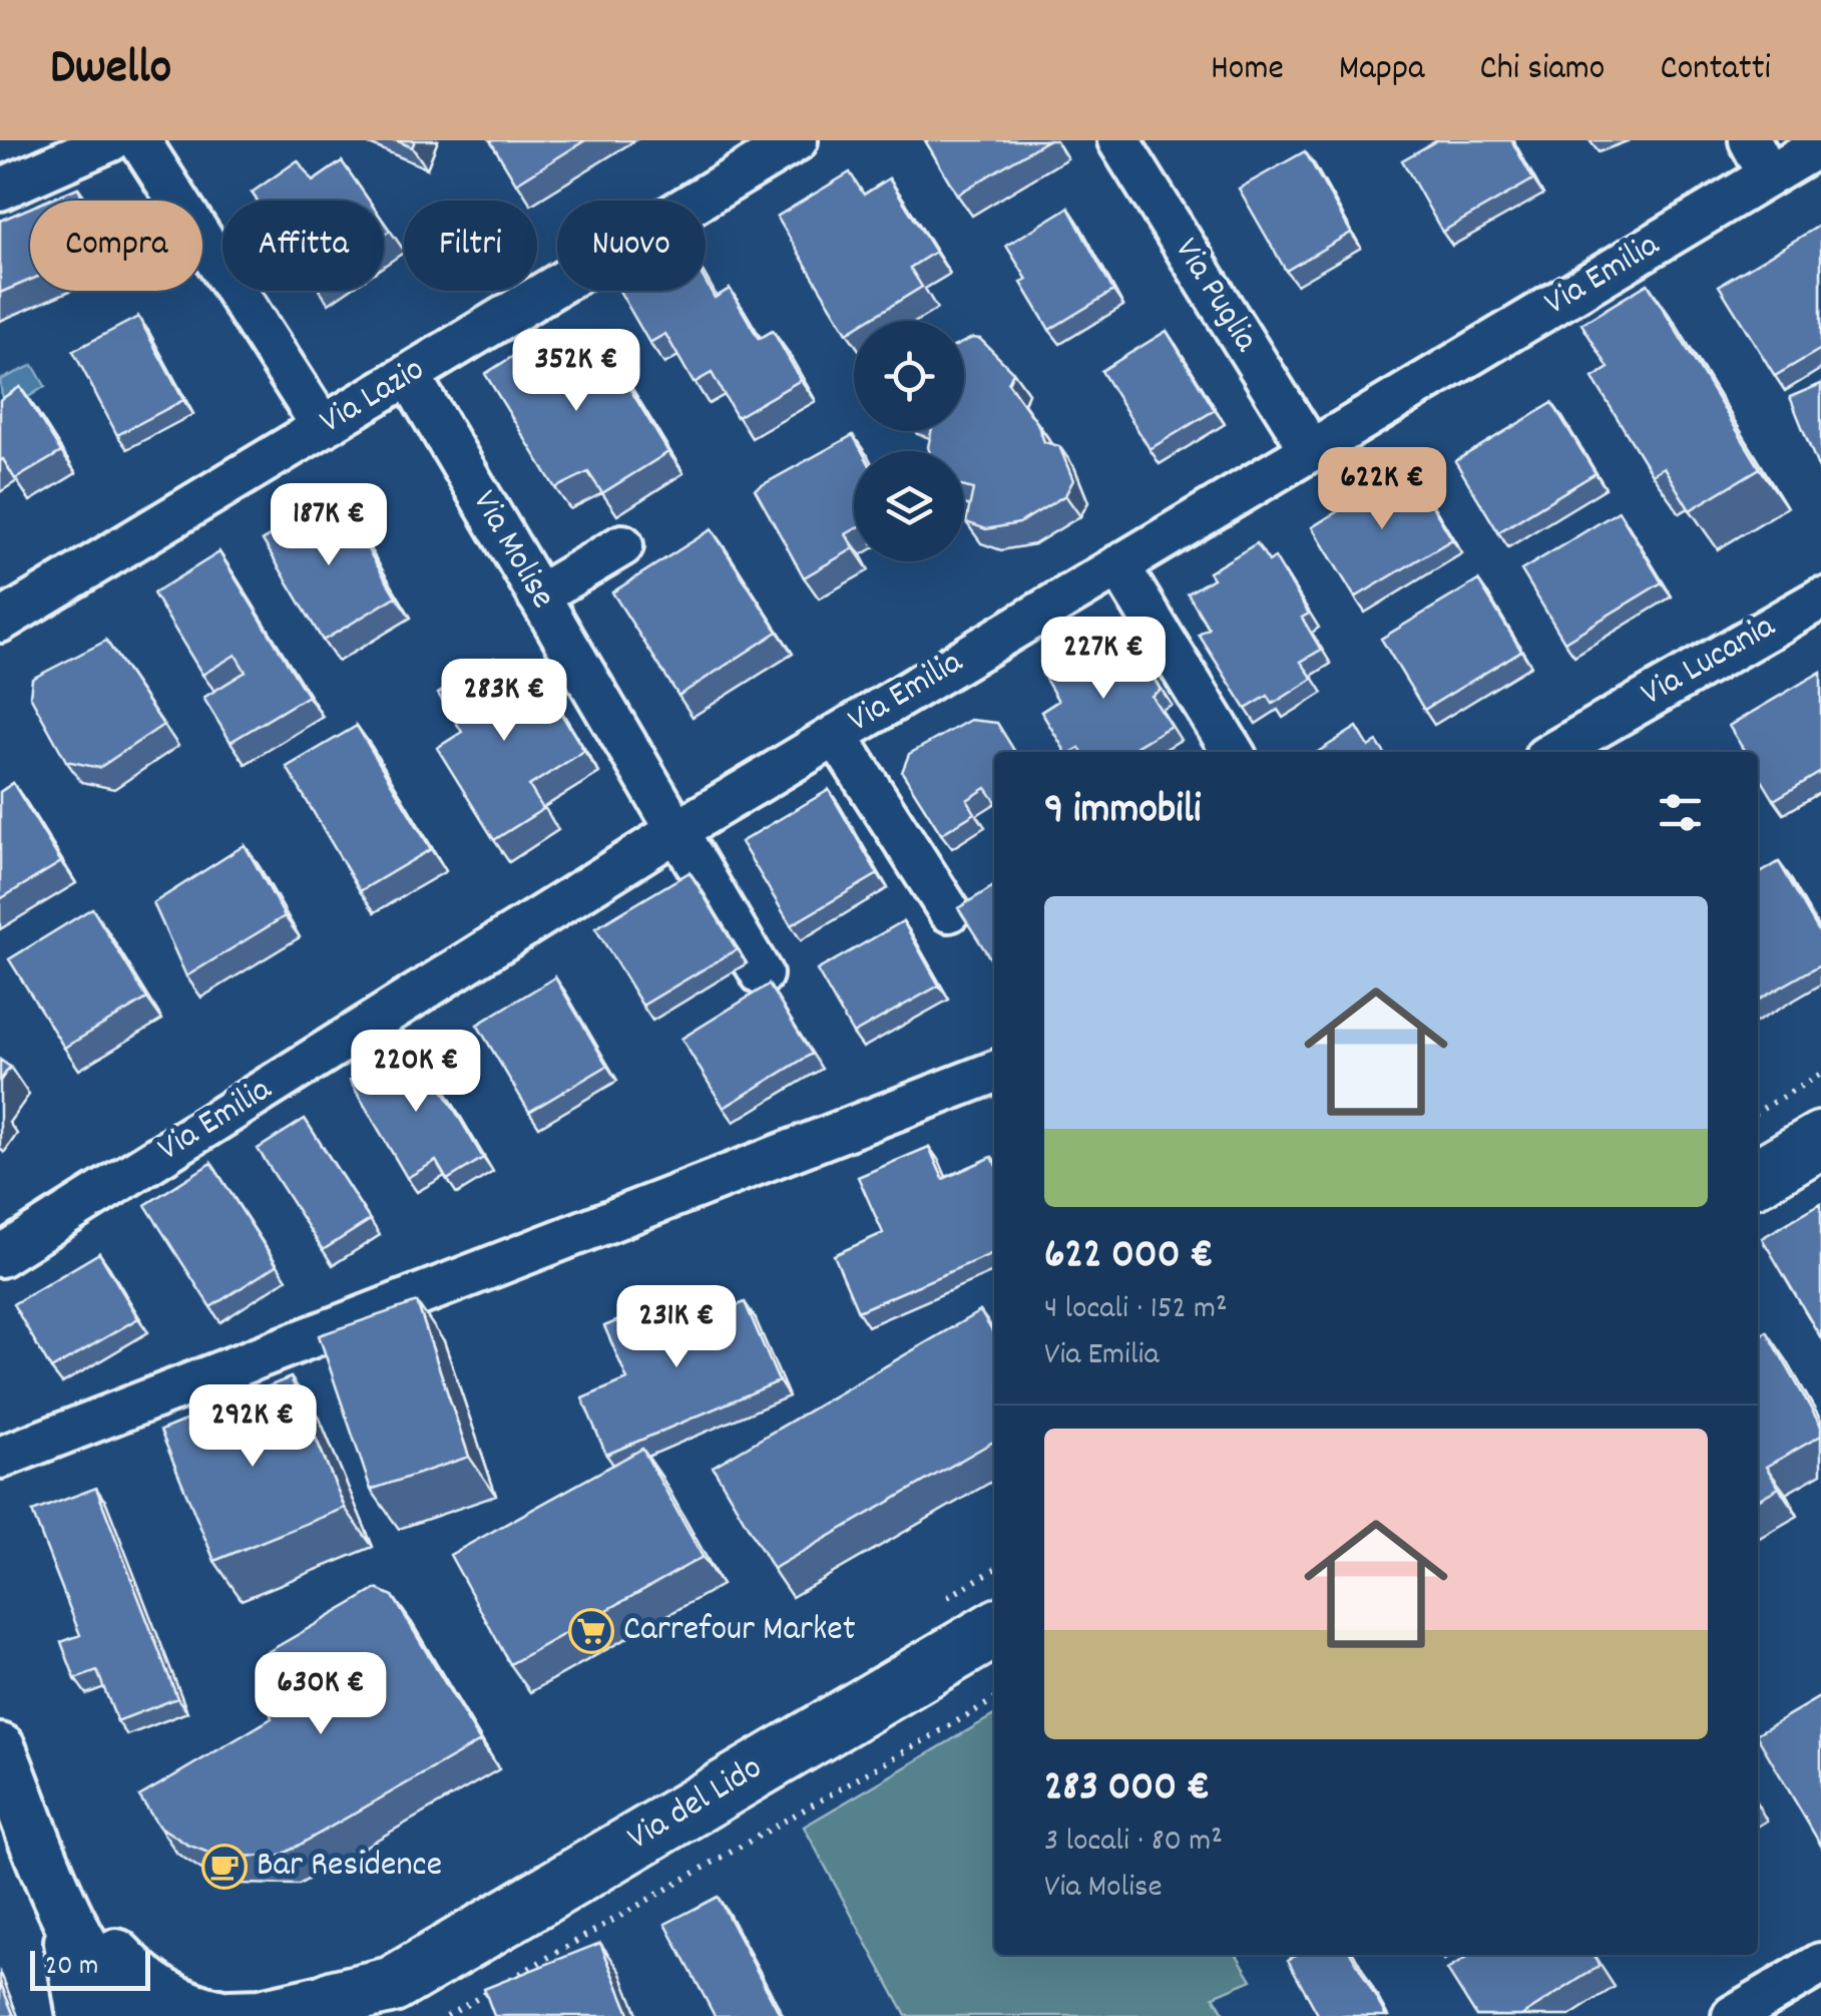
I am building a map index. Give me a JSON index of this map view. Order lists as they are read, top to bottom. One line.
{"streets":{"main road":["Via del Lido"],"street":["Via Emilia","Via Puglia","Via Lazio","Via Molise","Via Lucania"]},"crossings":[["Via Emilia","Via Puglia"],["Via Emilia","Via Molise"],["Via Lazio","Via Molise"]],"places":{"supermarket":["Carrefour Market"],"cafe":["Bar Residence"]},"scale_bar":"20 m","page":{"header":"Dwello","nav":["Home","Mappa","Chi siamo","Contatti"],"chip":["Compra","Affitta","Filtri","Nuovo"],"price":["352K €","622K €","187K €","227K €","283K €","220K €","231K €","292K €","630K €"],"heading":"9 immobili","list":[{"name":"622 000 €","note":"4 locali · 152 m² · Via Emilia"},{"name":"283 000 €","note":"3 locali · 80 m² · Via Molise"}],"scale":"20 m"}}
